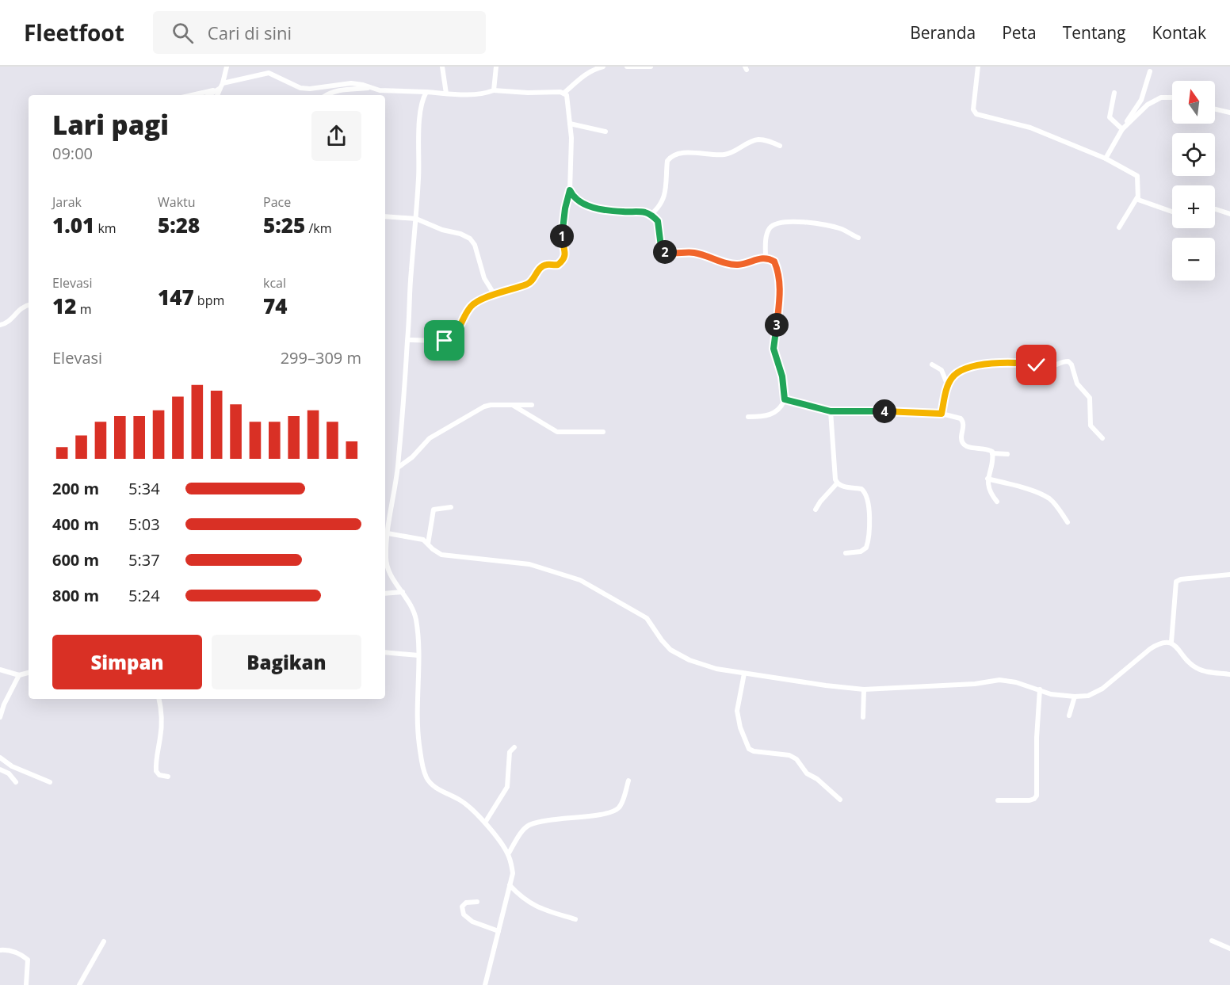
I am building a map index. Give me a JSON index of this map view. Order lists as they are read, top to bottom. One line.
{"north":"top","page":{"header":"Fleetfoot","search":"Cari di sini","nav":["Beranda","Peta","Tentang","Kontak"],"map_buttons":["+","−"],"heading":["Lari pagi","09:00"],"stats":[["Jarak","1.01 km"],["Waktu","5:28"],["Pace","5:25 /km"],["Elevasi","12 m"],["147 bpm"],["kcal","74"]],"pins":["1","2","3","4"],"chart":["Elevasi","299–309 m"],"list":[{"name":"200 m","note":"5:34"},{"name":"400 m","note":"5:03"},{"name":"600 m","note":"5:37"},{"name":"800 m","note":"5:24"}],"buttons":["Simpan","Bagikan"]}}
